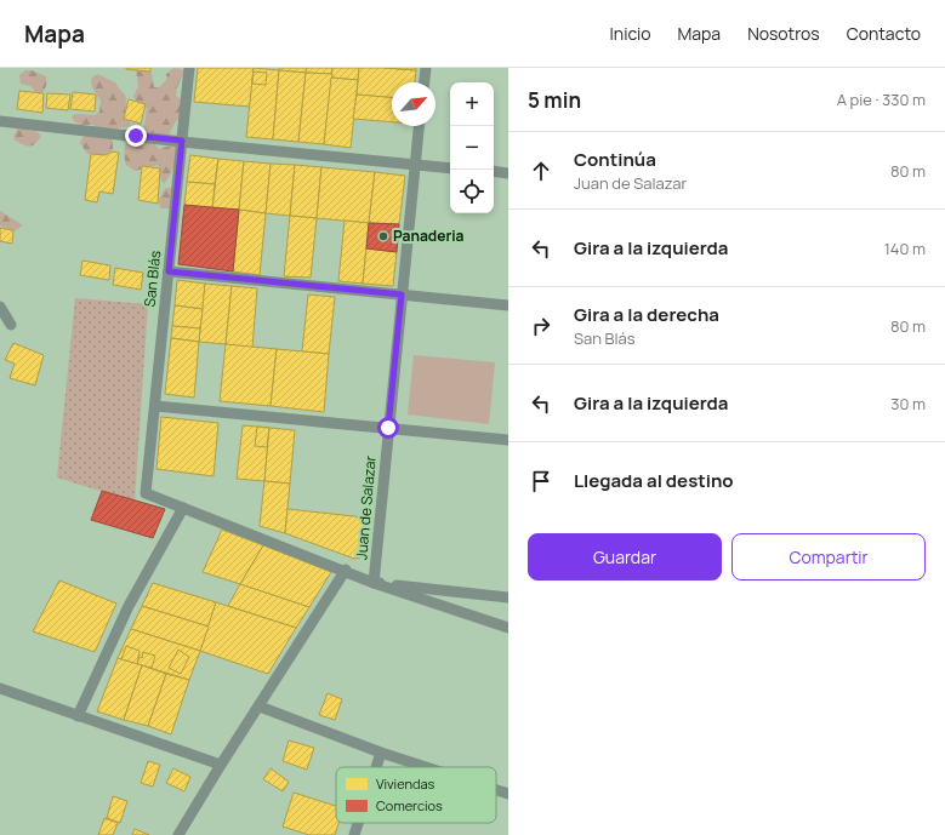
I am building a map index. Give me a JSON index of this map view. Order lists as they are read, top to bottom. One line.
{"streets":{"street":["San Blás","Juan de Salazar"]},"places":["Panaderia"],"legend":["Viviendas","Comercios"],"north":"top right","page":{"header":"Mapa","nav":["Inicio","Mapa","Nosotros","Contacto"],"heading":["5 min","A pie · 330 m"],"map_buttons":["+","−"],"list":[["Continúa","Juan de Salazar","80 m"],["Gira a la izquierda","140 m"],["Gira a la derecha","San Blás","80 m"],["Gira a la izquierda","30 m"],"Llegada al destino"],"buttons":["Guardar","Compartir"]}}
